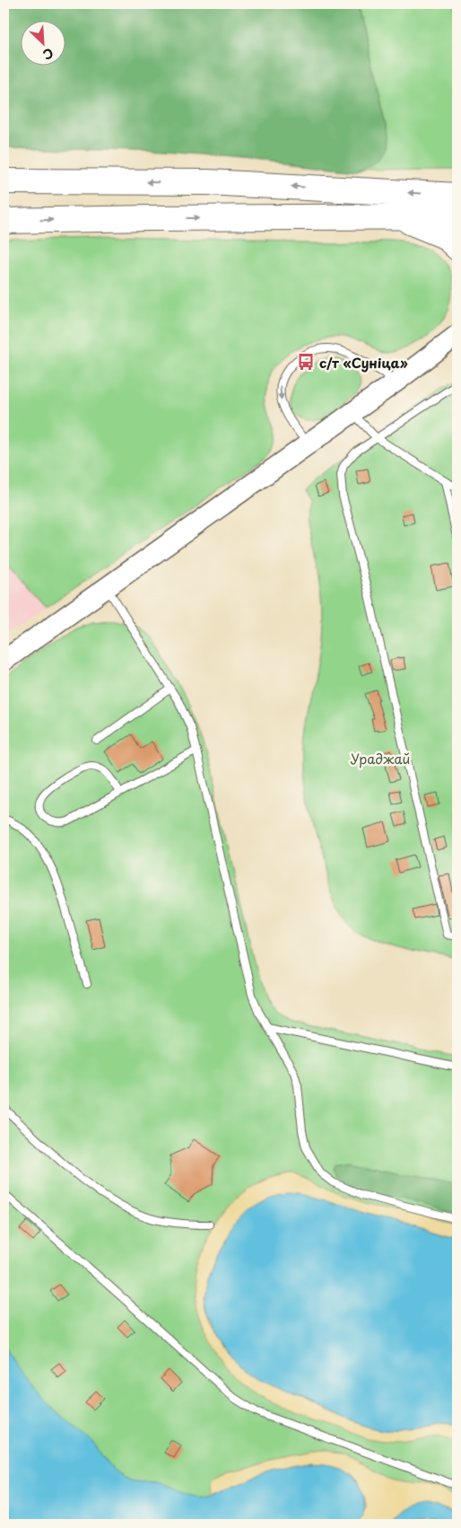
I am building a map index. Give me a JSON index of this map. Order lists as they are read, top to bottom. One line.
{"parks":["Ураджай"],"places":{"bus stop":["с/т «Суніца»"]},"north":"bottom right"}
